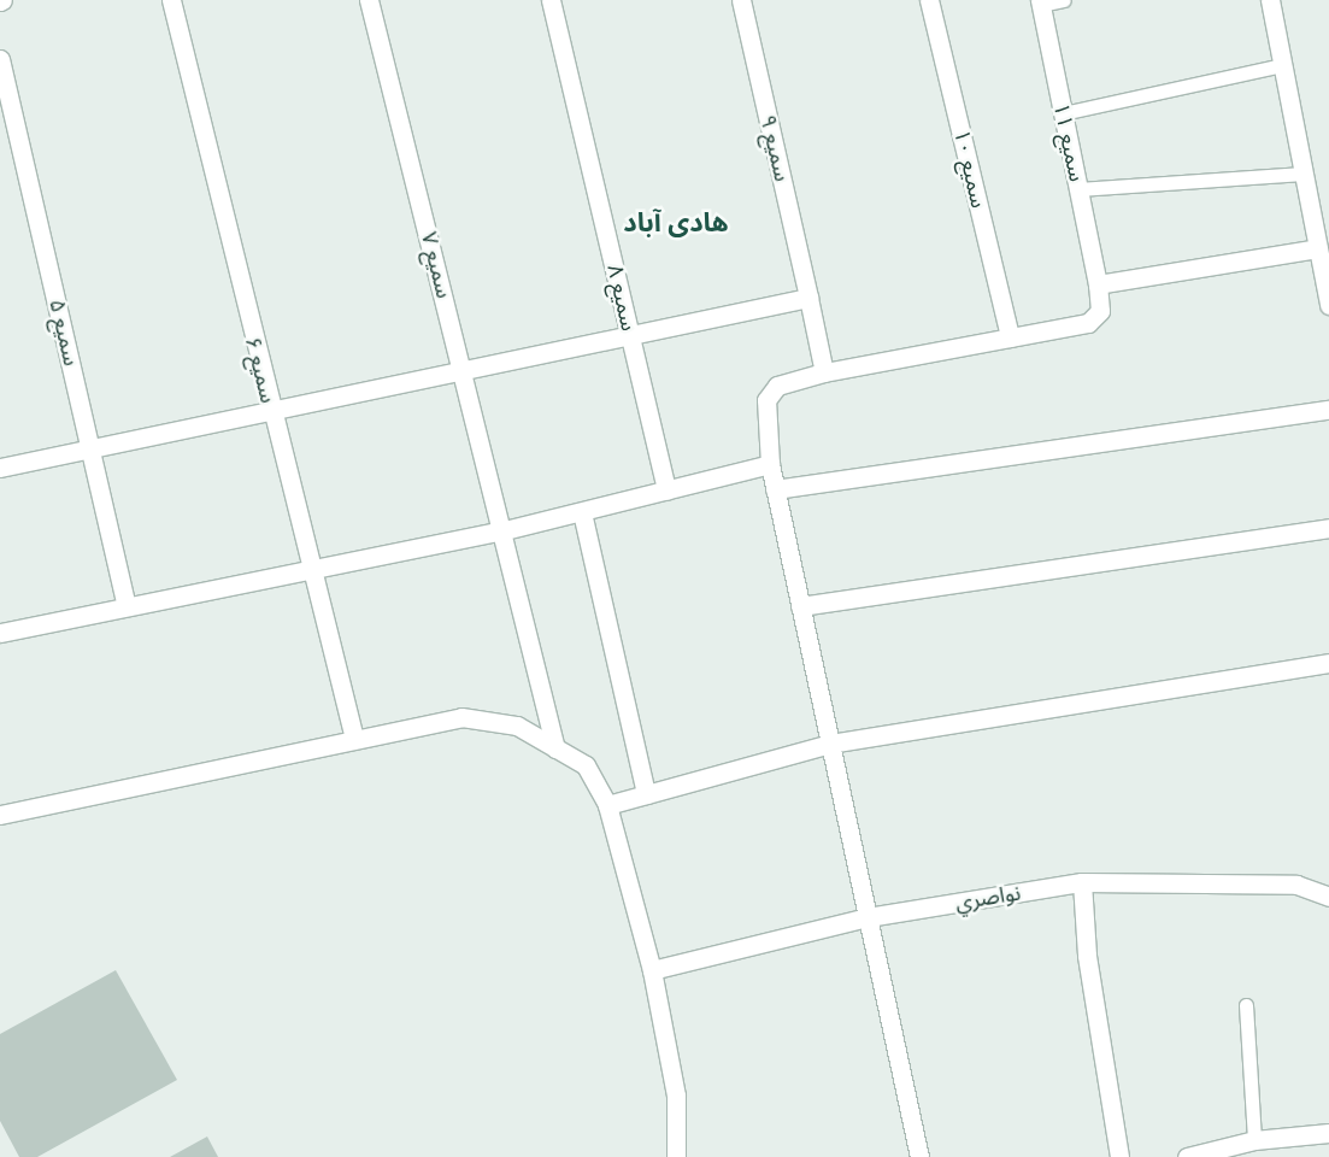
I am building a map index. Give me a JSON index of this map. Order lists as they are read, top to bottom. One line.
{"streets":{"street":["سمیع ۱۱","سمیع ۹","سمیع ۱۰","سمیع ۷","سمیع ۸","سمیع ۵","سمیع ۶","نواصري"]},"crossings":[["سمیع ۱۱","سمیع ۱۰"]],"districts":["هادی آباد"]}
